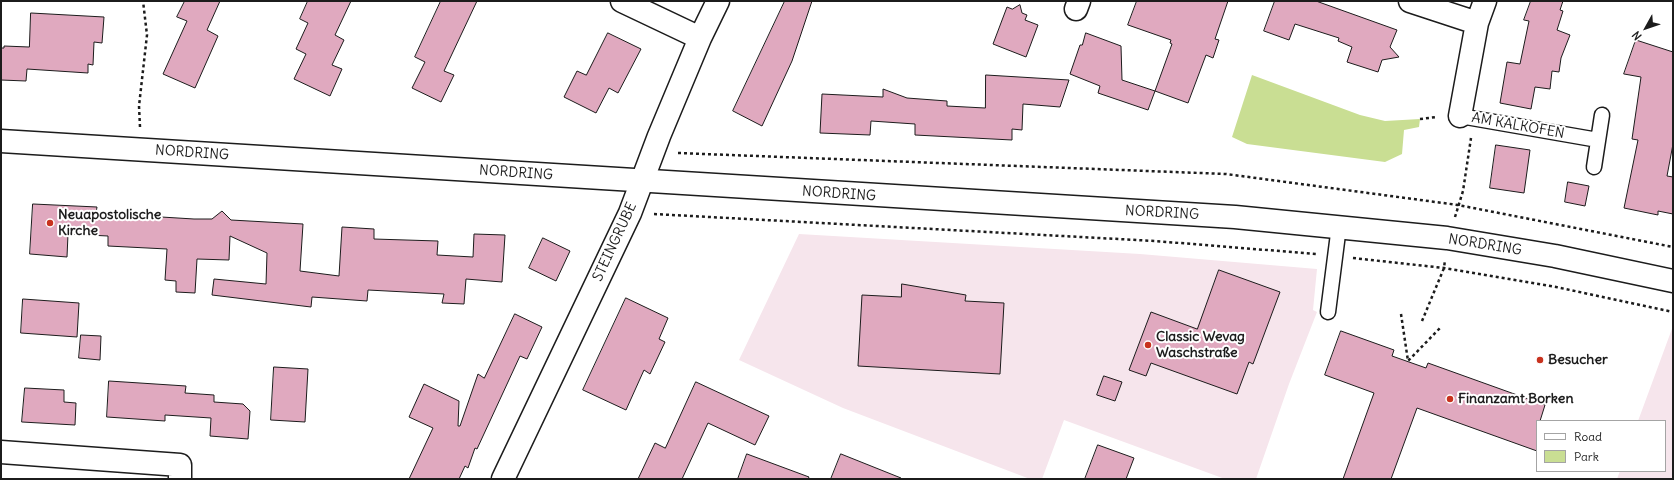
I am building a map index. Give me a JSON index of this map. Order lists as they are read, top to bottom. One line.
{"streets":{"main road":["AM KALKOFEN","NORDRING","STEINGRUBE"]},"crossings":[["NORDRING","STEINGRUBE"]],"places":["Neuapostolische Kirche","Classic Wevag Waschstraße","Besucher","Finanzamt Borken"],"legend":["Road","Park"],"north":"bottom left"}
